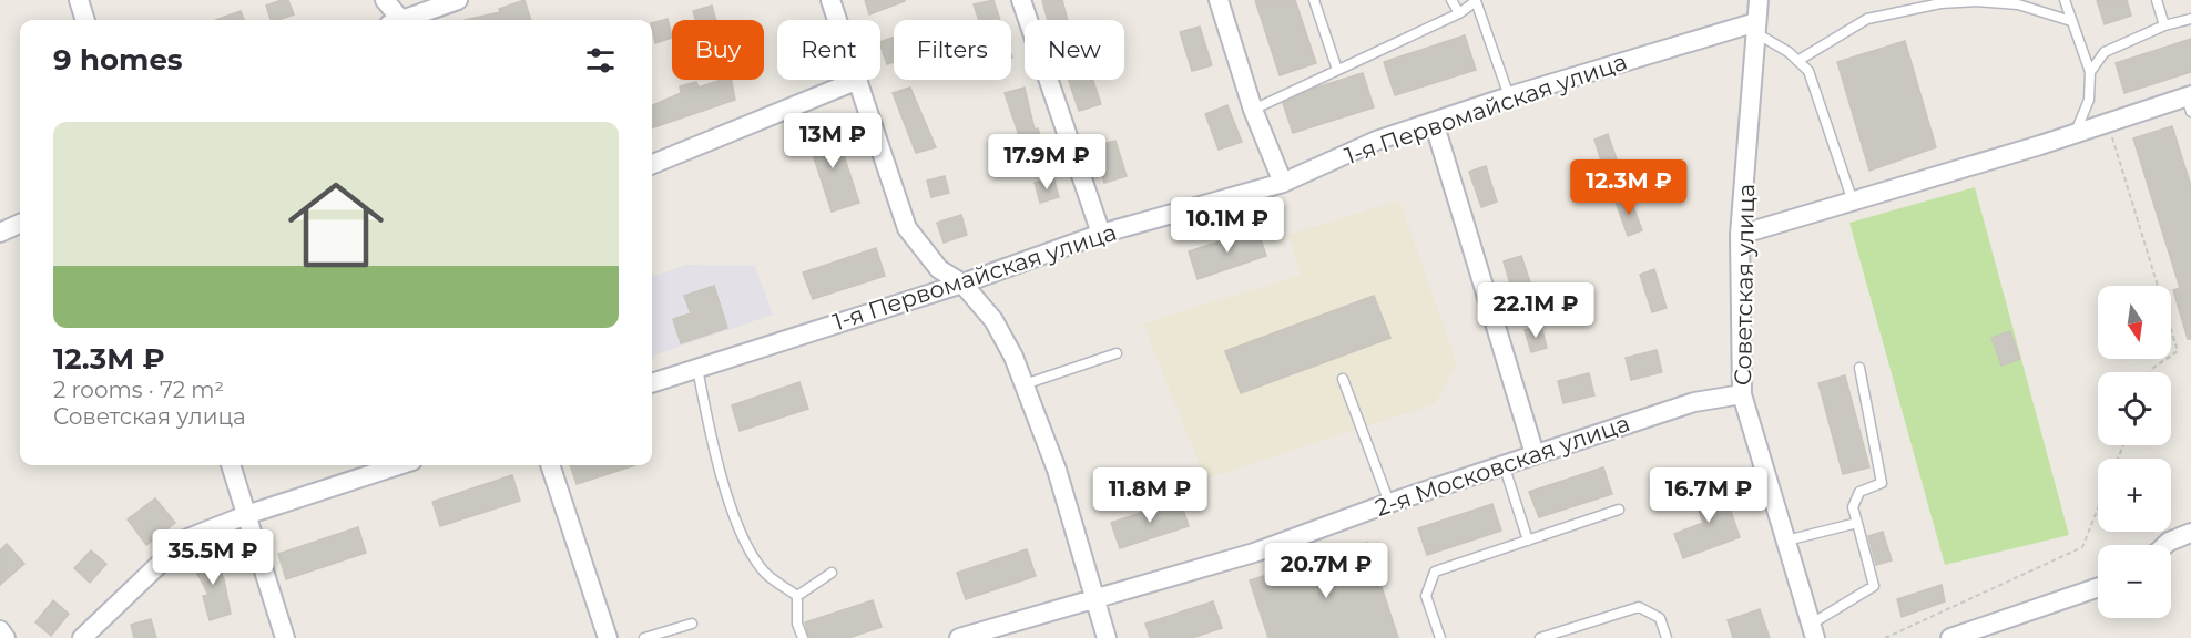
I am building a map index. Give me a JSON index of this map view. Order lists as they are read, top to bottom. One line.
{"streets":{"street":["1-я Первомайская улица","Советская улица","2-я Московская улица"]},"crossings":[["1-я Первомайская улица","Советская улица"],["Советская улица","2-я Московская улица"]],"north":"bottom","page":{"chip":["Buy","Rent","Filters","New"],"heading":"9 homes","list":[{"name":"12.3M ₽","note":"2 rooms · 72 m² · Советская улица"}],"price":["13M ₽","17.9M ₽","12.3M ₽","10.1M ₽","22.1M ₽","11.8M ₽","16.7M ₽","35.5M ₽","20.7M ₽"],"map_buttons":["+","−"]}}
